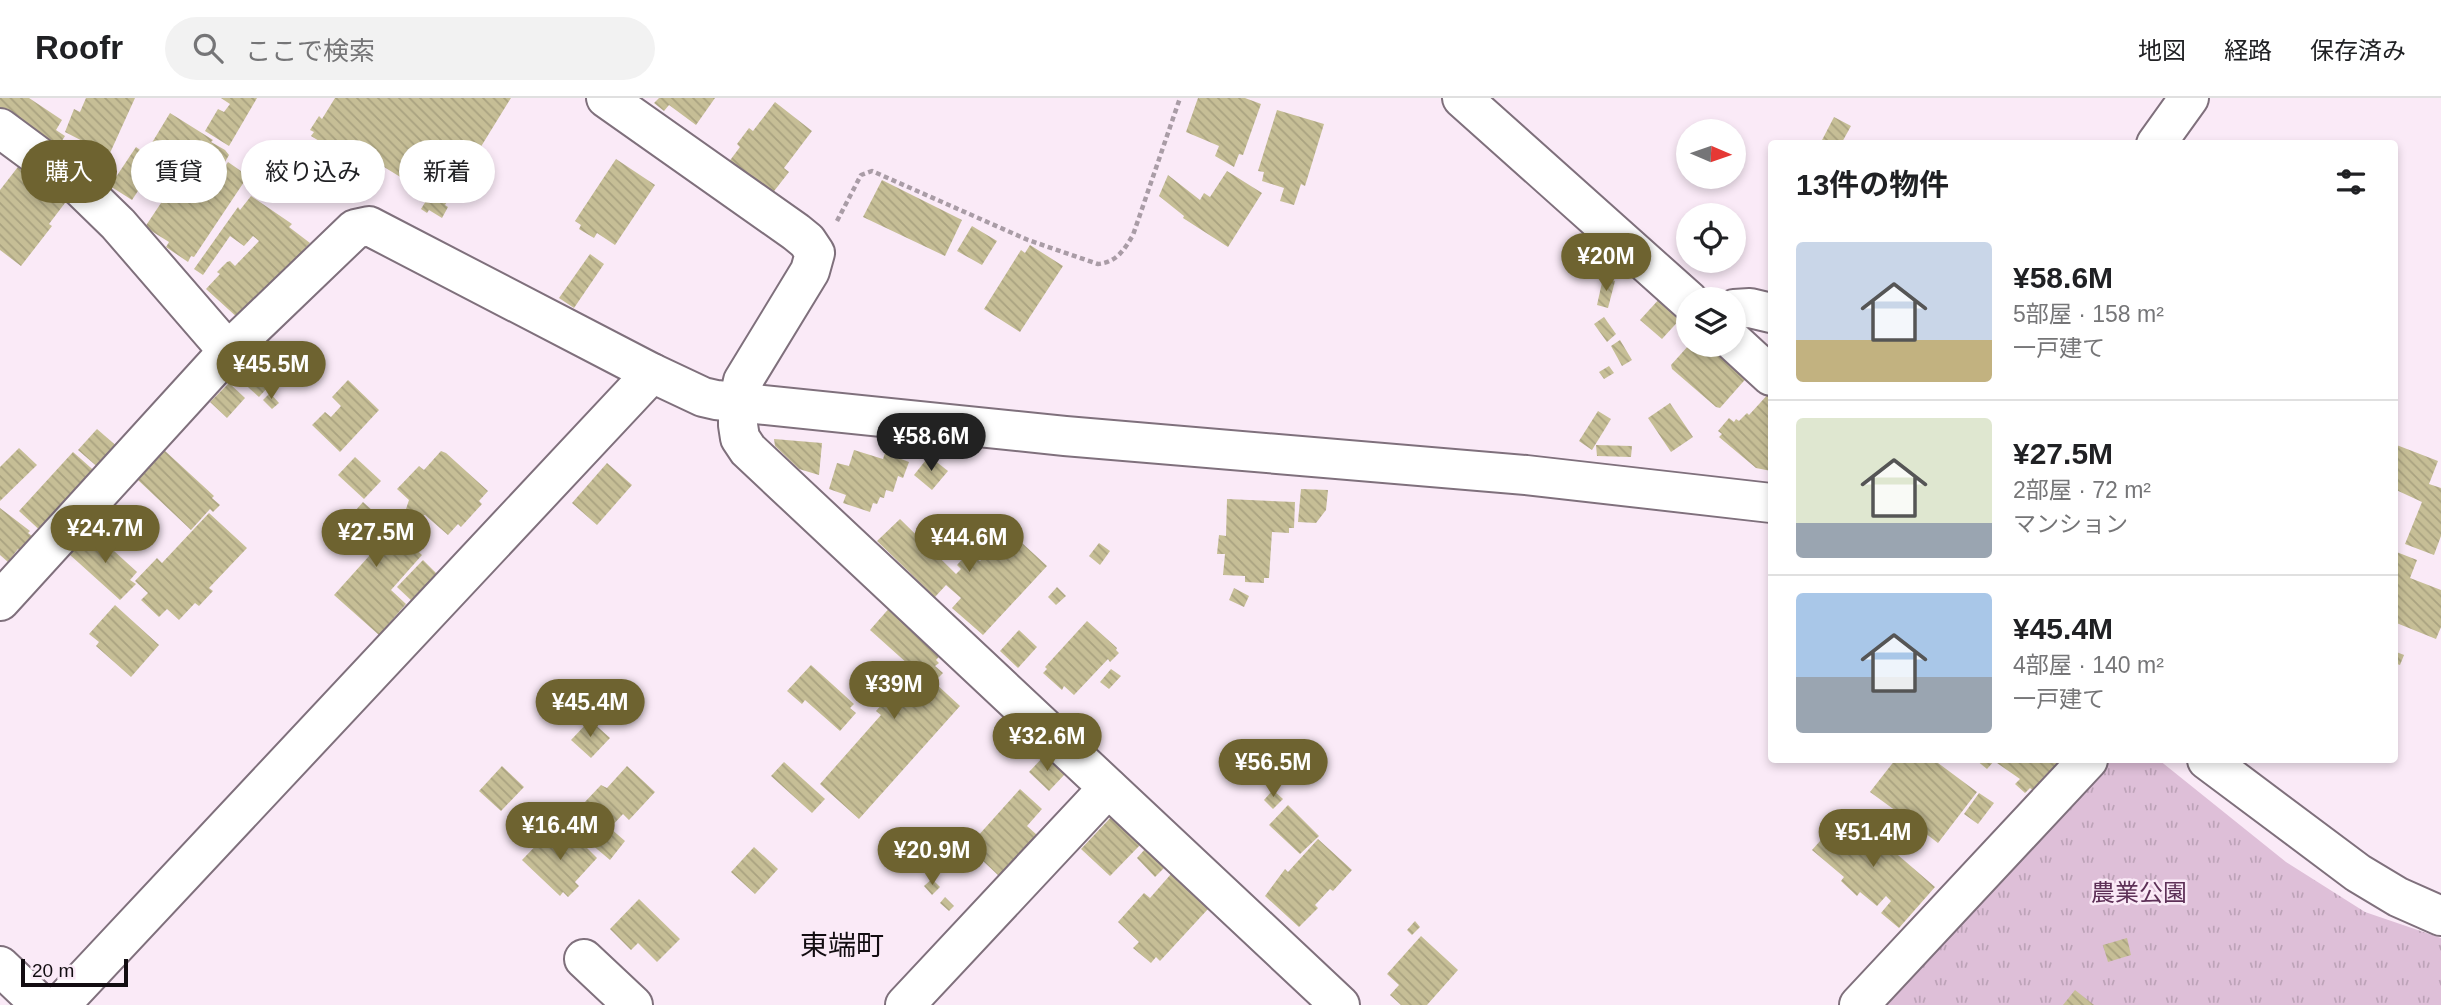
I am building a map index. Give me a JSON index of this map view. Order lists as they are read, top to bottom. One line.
{"districts":["東端町"],"parks":["農業公園"],"scale_bar":"20 m","north":"right","page":{"header":"Roofr","search":"ここで検索","nav":["地図","経路","保存済み"],"chip":["購入","賃貸","絞り込み","新着"],"heading":"13件の物件","list":[{"name":"¥58.6M","note":"5部屋 · 158 m² · 一戸建て"},{"name":"¥27.5M","note":"2部屋 · 72 m² · マンション"},{"name":"¥45.4M","note":"4部屋 · 140 m² · 一戸建て"}],"price":["¥20M","¥45.5M","¥58.6M","¥24.7M","¥27.5M","¥44.6M","¥39M","¥45.4M","¥32.6M","¥56.5M","¥16.4M","¥51.4M","¥20.9M"],"scale":"20 m"}}
